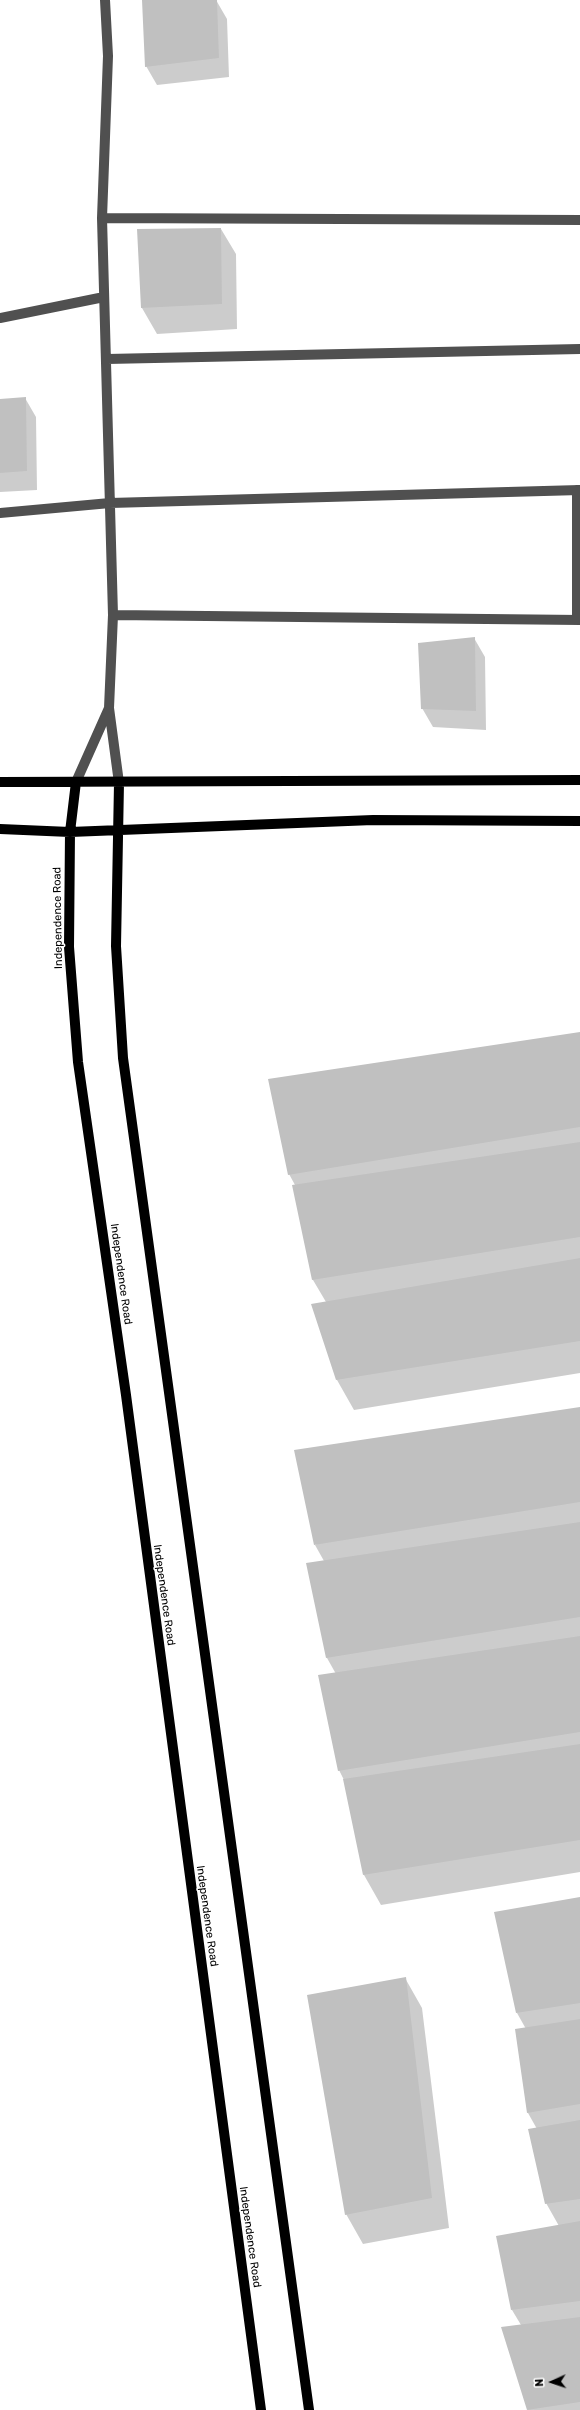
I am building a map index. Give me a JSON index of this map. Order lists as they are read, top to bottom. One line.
{"streets":{"main road":["Independence Road"]},"north":"left"}
